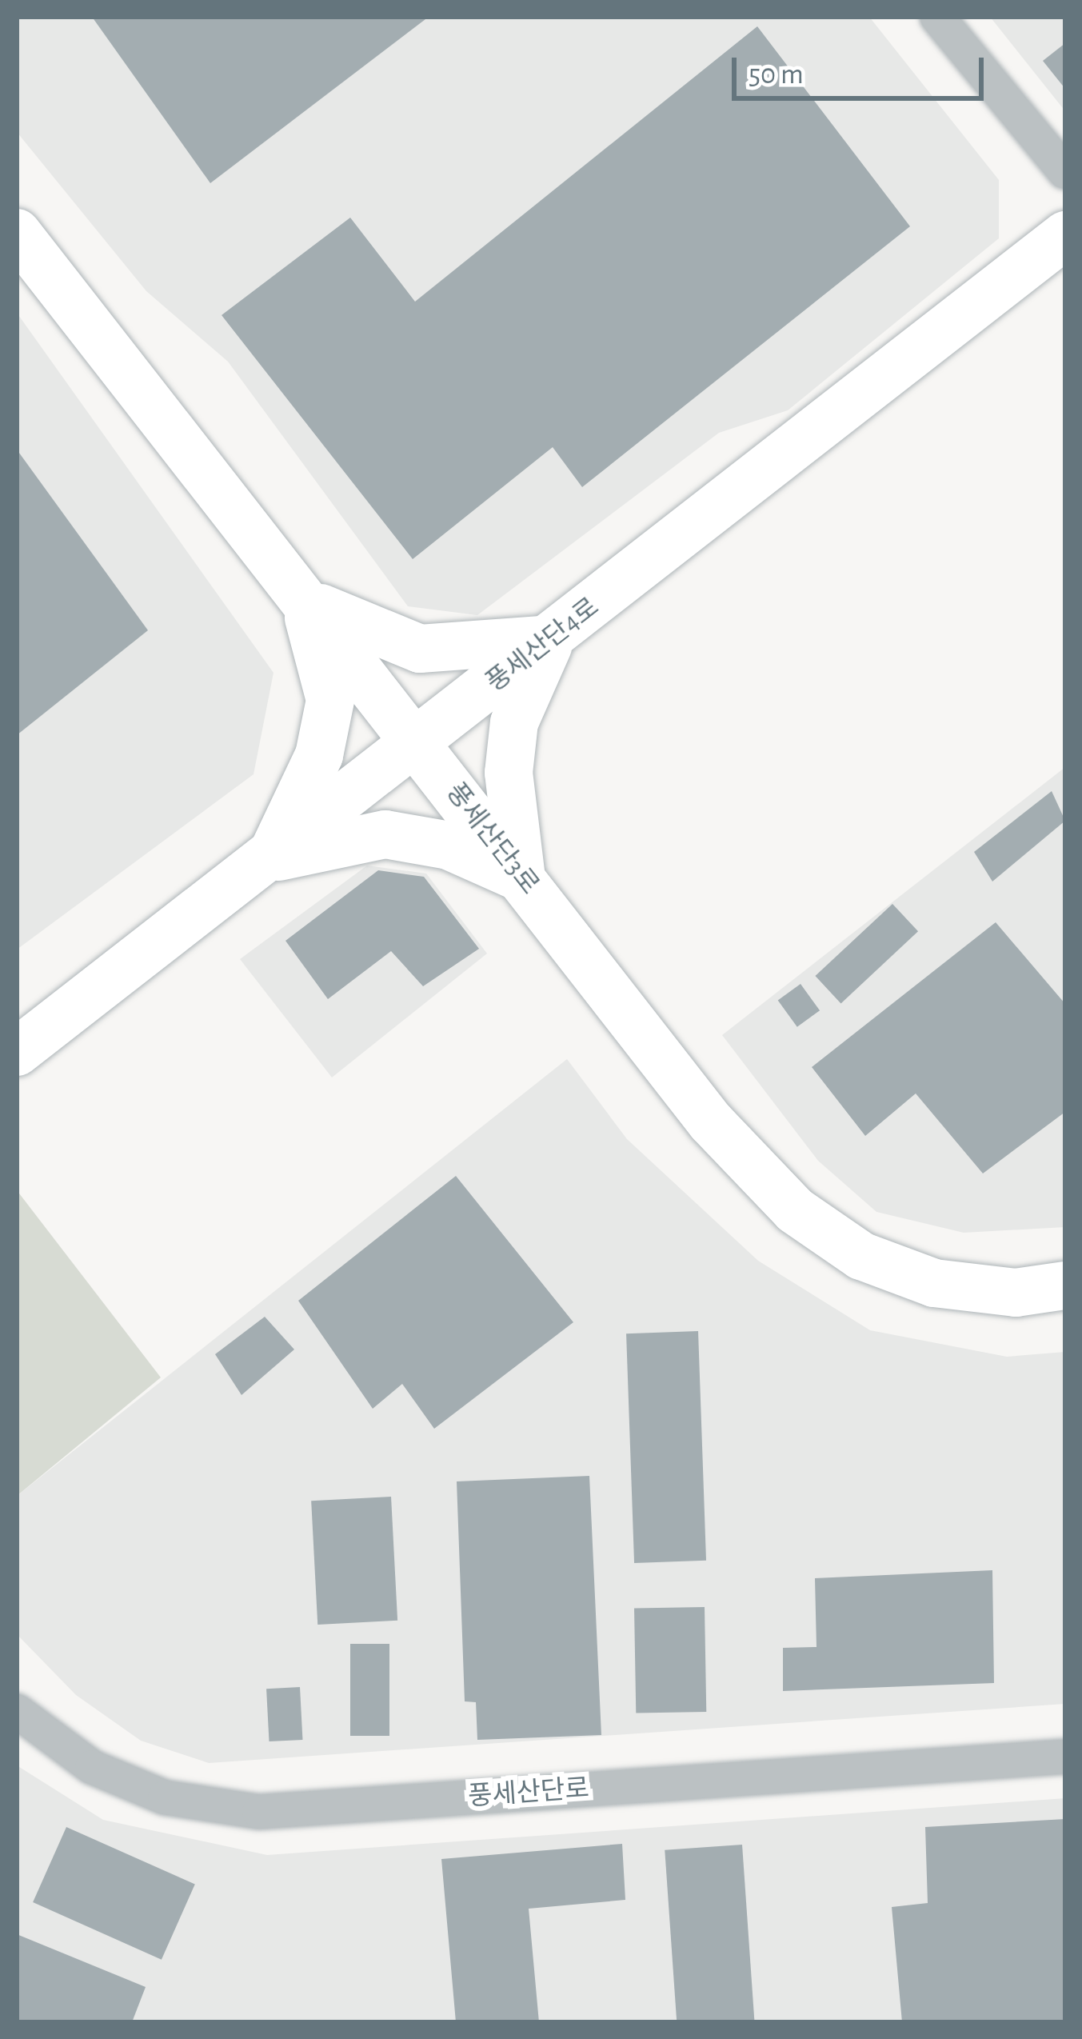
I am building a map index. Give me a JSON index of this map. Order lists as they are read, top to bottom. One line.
{"streets":{"street":["풍세산단4로","풍세산단3로","풍세산단로"]},"crossings":[["풍세산단4로","풍세산단3로"]],"scale_bar":"50 m"}
